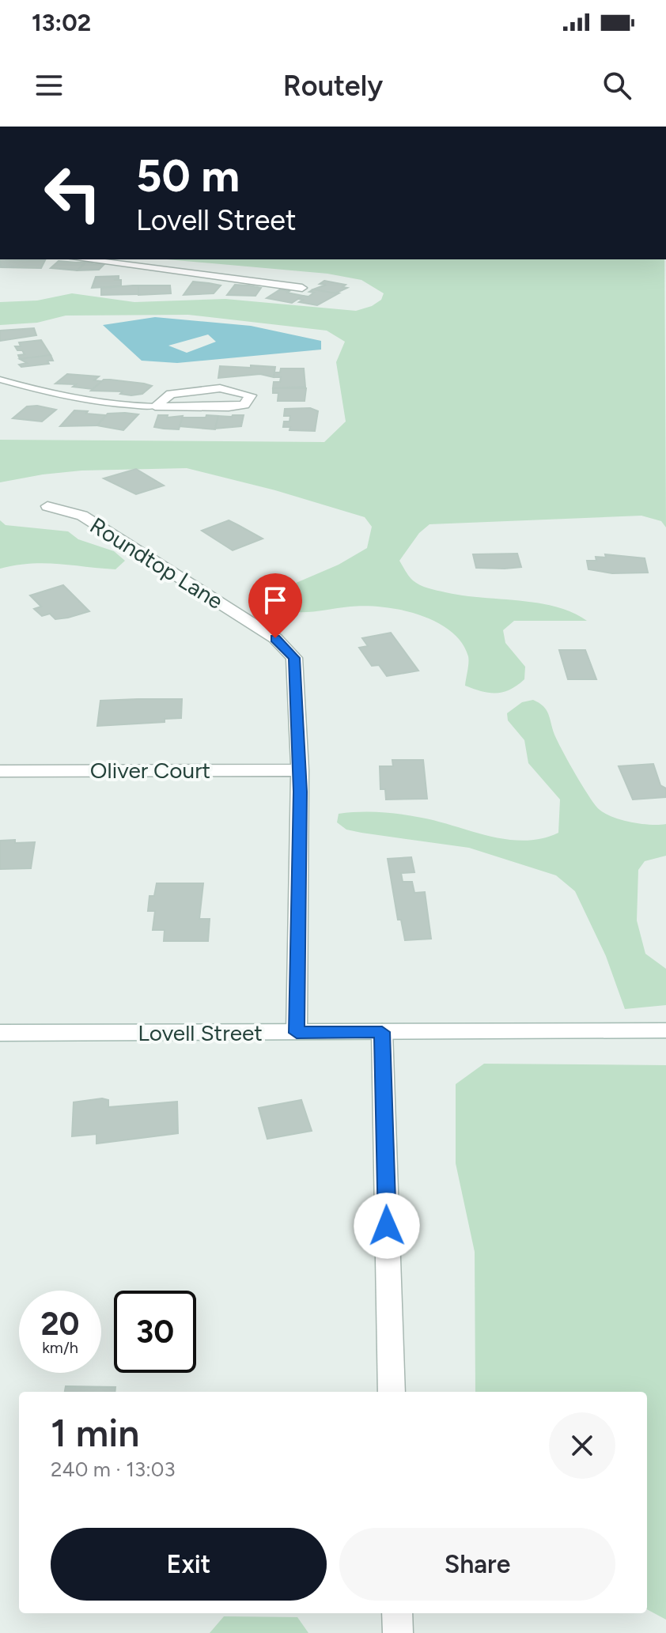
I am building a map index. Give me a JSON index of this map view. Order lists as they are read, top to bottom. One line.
{"streets":{"street":["Roundtop Lane","Oliver Court","Lovell Street"]},"crossings":[["Roundtop Lane","Oliver Court"],["Roundtop Lane","Lovell Street"]],"page":{"status":"13:02","header":"Routely","turn":["50 m","Lovell Street"],"speed":"20 km/h","limit":"30","heading":["1 min","240 m · 13:03"],"buttons":["Exit","Share"]}}
